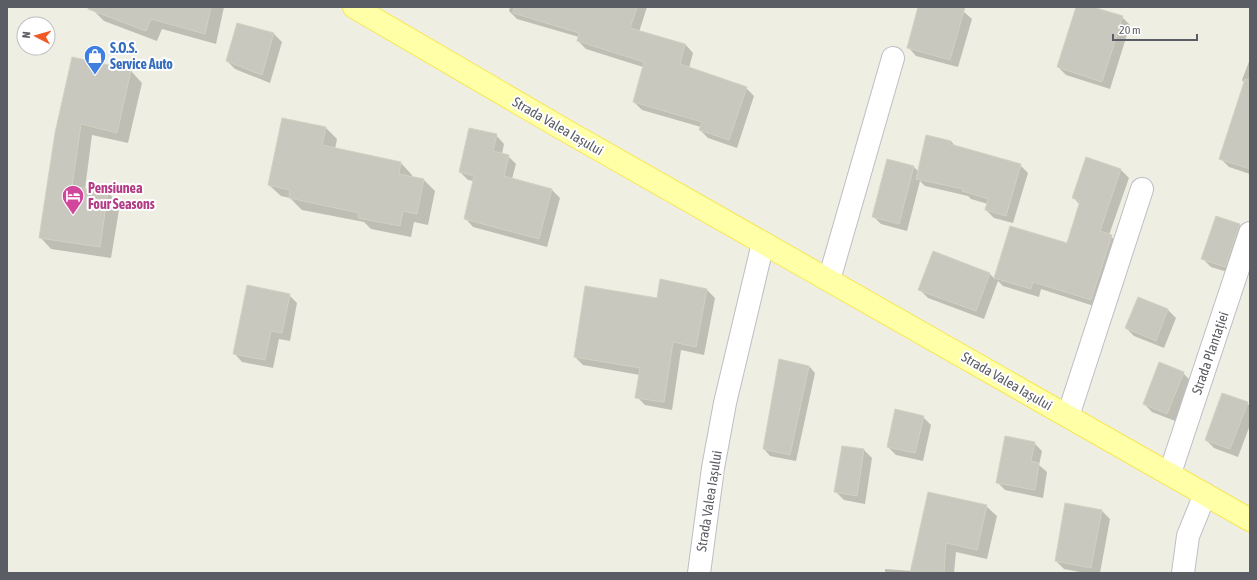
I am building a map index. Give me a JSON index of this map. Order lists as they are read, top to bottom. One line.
{"streets":{"main road":["Strada Valea Iașului"],"street":["Strada Plantației"]},"crossings":[["Strada Valea Iașului","Strada Plantației"]],"places":{"shop":["S.O.S. Service Auto"],"hotel":["Pensiunea Four Seasons"]},"scale_bar":"20 m","north":"left"}
